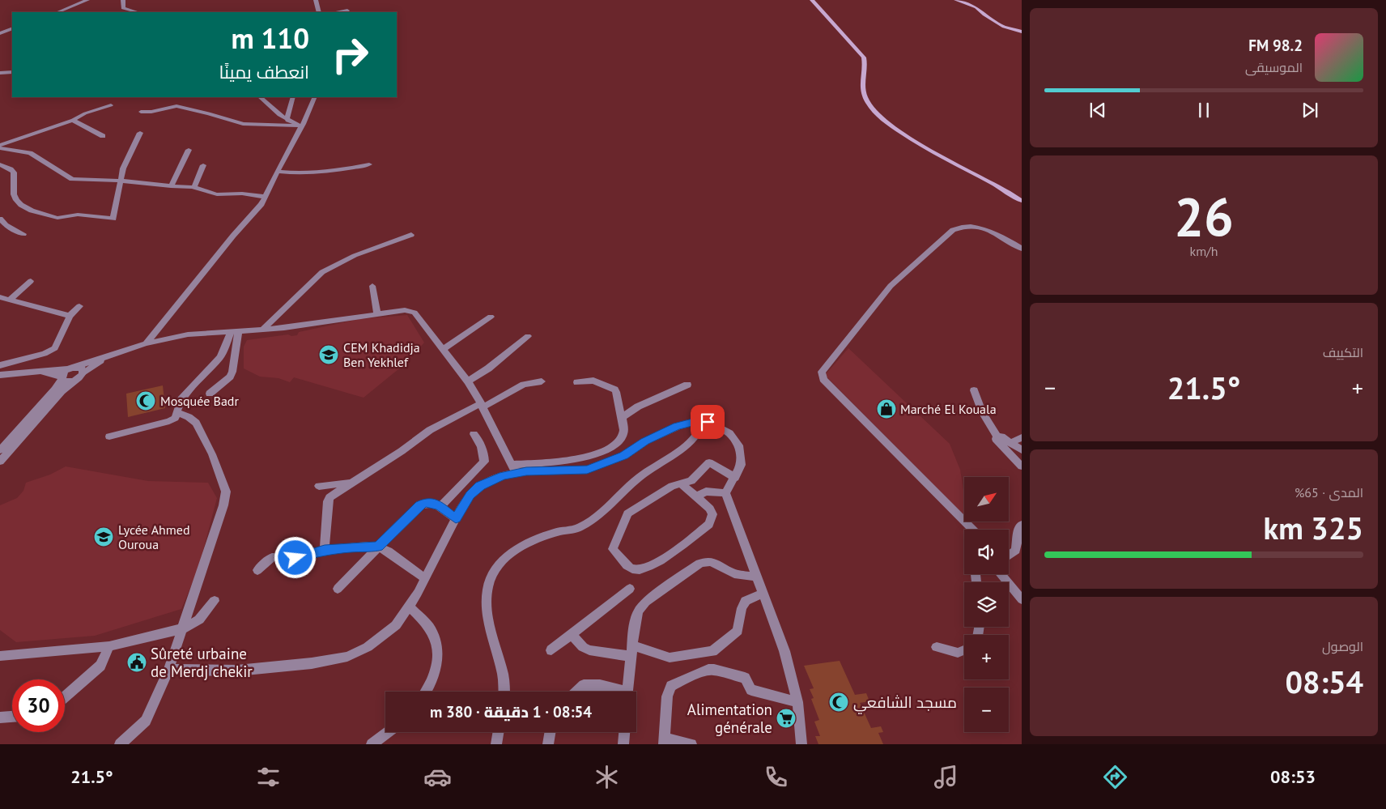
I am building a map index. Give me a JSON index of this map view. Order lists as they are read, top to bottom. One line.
{"places":{"school or university":["CEM Khadidja Ben Yekhlef","Lycée Ahmed Ouroua"],"mosque":["Mosquée Badr","مسجد الشافعي"],"shop":["Marché El Kouala"],"public building":["Sûreté urbaine de Merdj chekir"],"supermarket":["Alimentation générale"]},"north":"top right","page":{"turn":["110 m","انعطف يمينًا"],"song":["98.2 FM","الموسيقى"],"tile":[["26","km/h"],"التكييف",["المدى · 65%","325 km"],["الوصول","08:54"]],"heat":["−","21.5°","+"],"map_buttons":["+","−"],"limit":"30","trip":"08:54 · 1 دقيقة · 380 m","tabs":["08:53","21.5°"]}}
